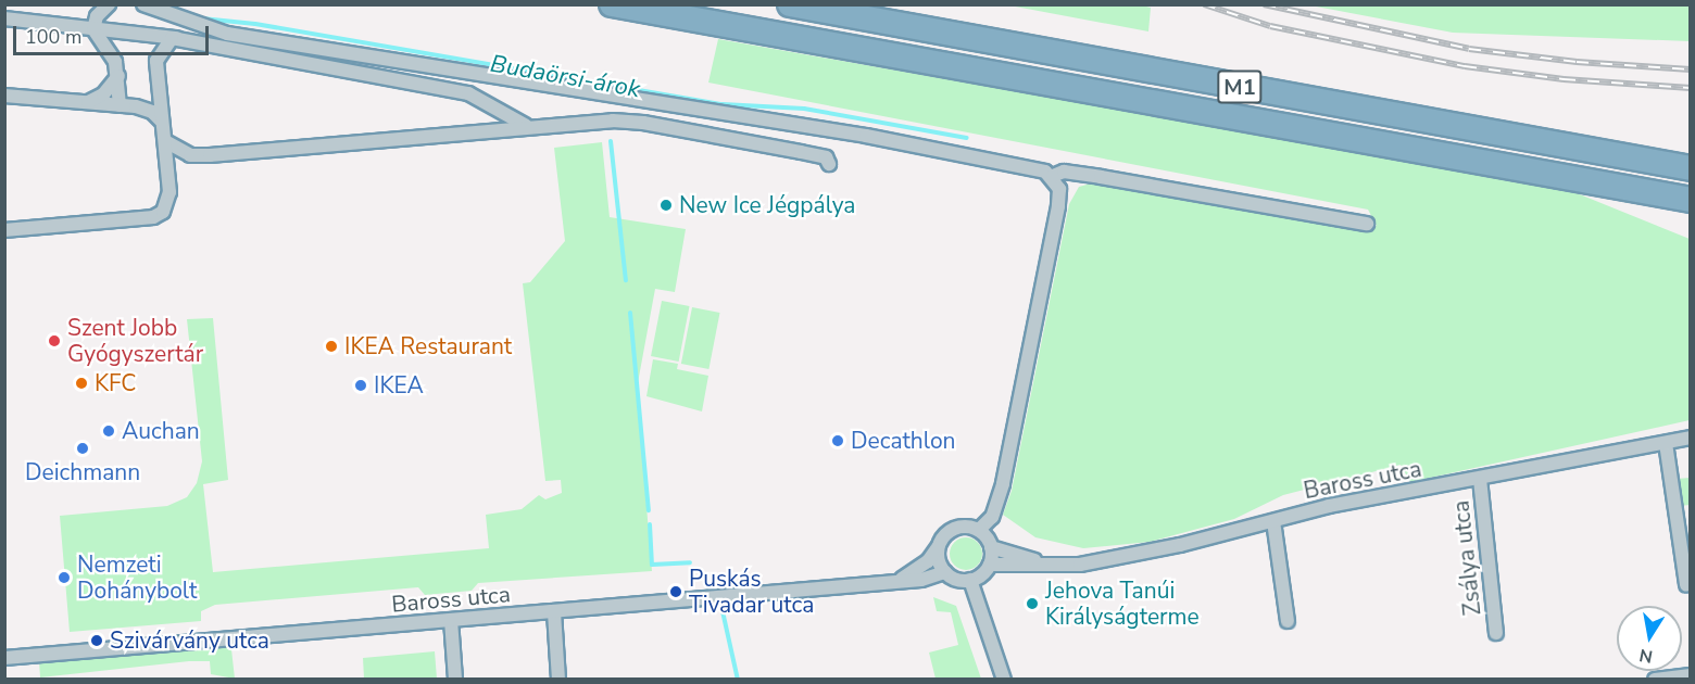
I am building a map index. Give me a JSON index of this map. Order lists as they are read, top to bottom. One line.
{"streets":{"highway":["M1"],"street":["Baross utca","Zsálya utca"]},"crossings":[["Baross utca","Zsálya utca"]],"water":["Budaörsi-árok"],"places":["New Ice Jégpálya","Szent Jobb Gyógyszertár","IKEA Restaurant","KFC","IKEA","Auchan","Decathlon","Deichmann","Nemzeti Dohánybolt","Puskás Tivadar utca","Jehova Tanúi Királyságterme","Szivárvány utca"],"scale_bar":"100 m","north":"bottom"}
